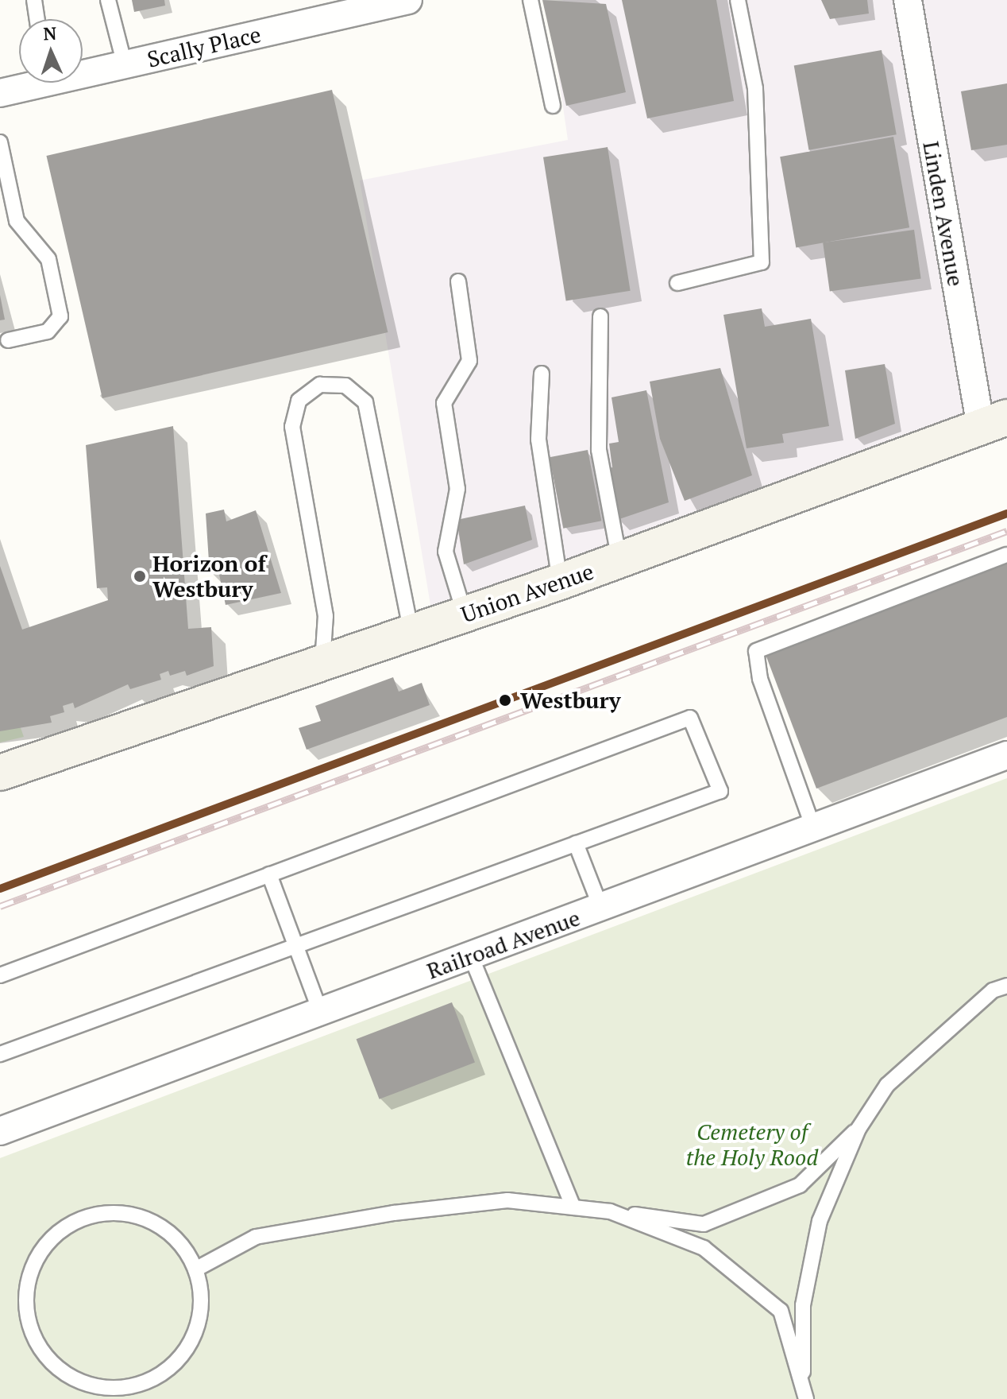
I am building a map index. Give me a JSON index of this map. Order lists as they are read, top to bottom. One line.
{"streets":{"main road":["Union Avenue"],"street":["Scally Place","Linden Avenue","Railroad Avenue"]},"crossings":[["Linden Avenue","Union Avenue"]],"parks":["Cemetery of the Holy Rood"],"places":["Horizon of Westbury","Westbury"],"north":"top"}
